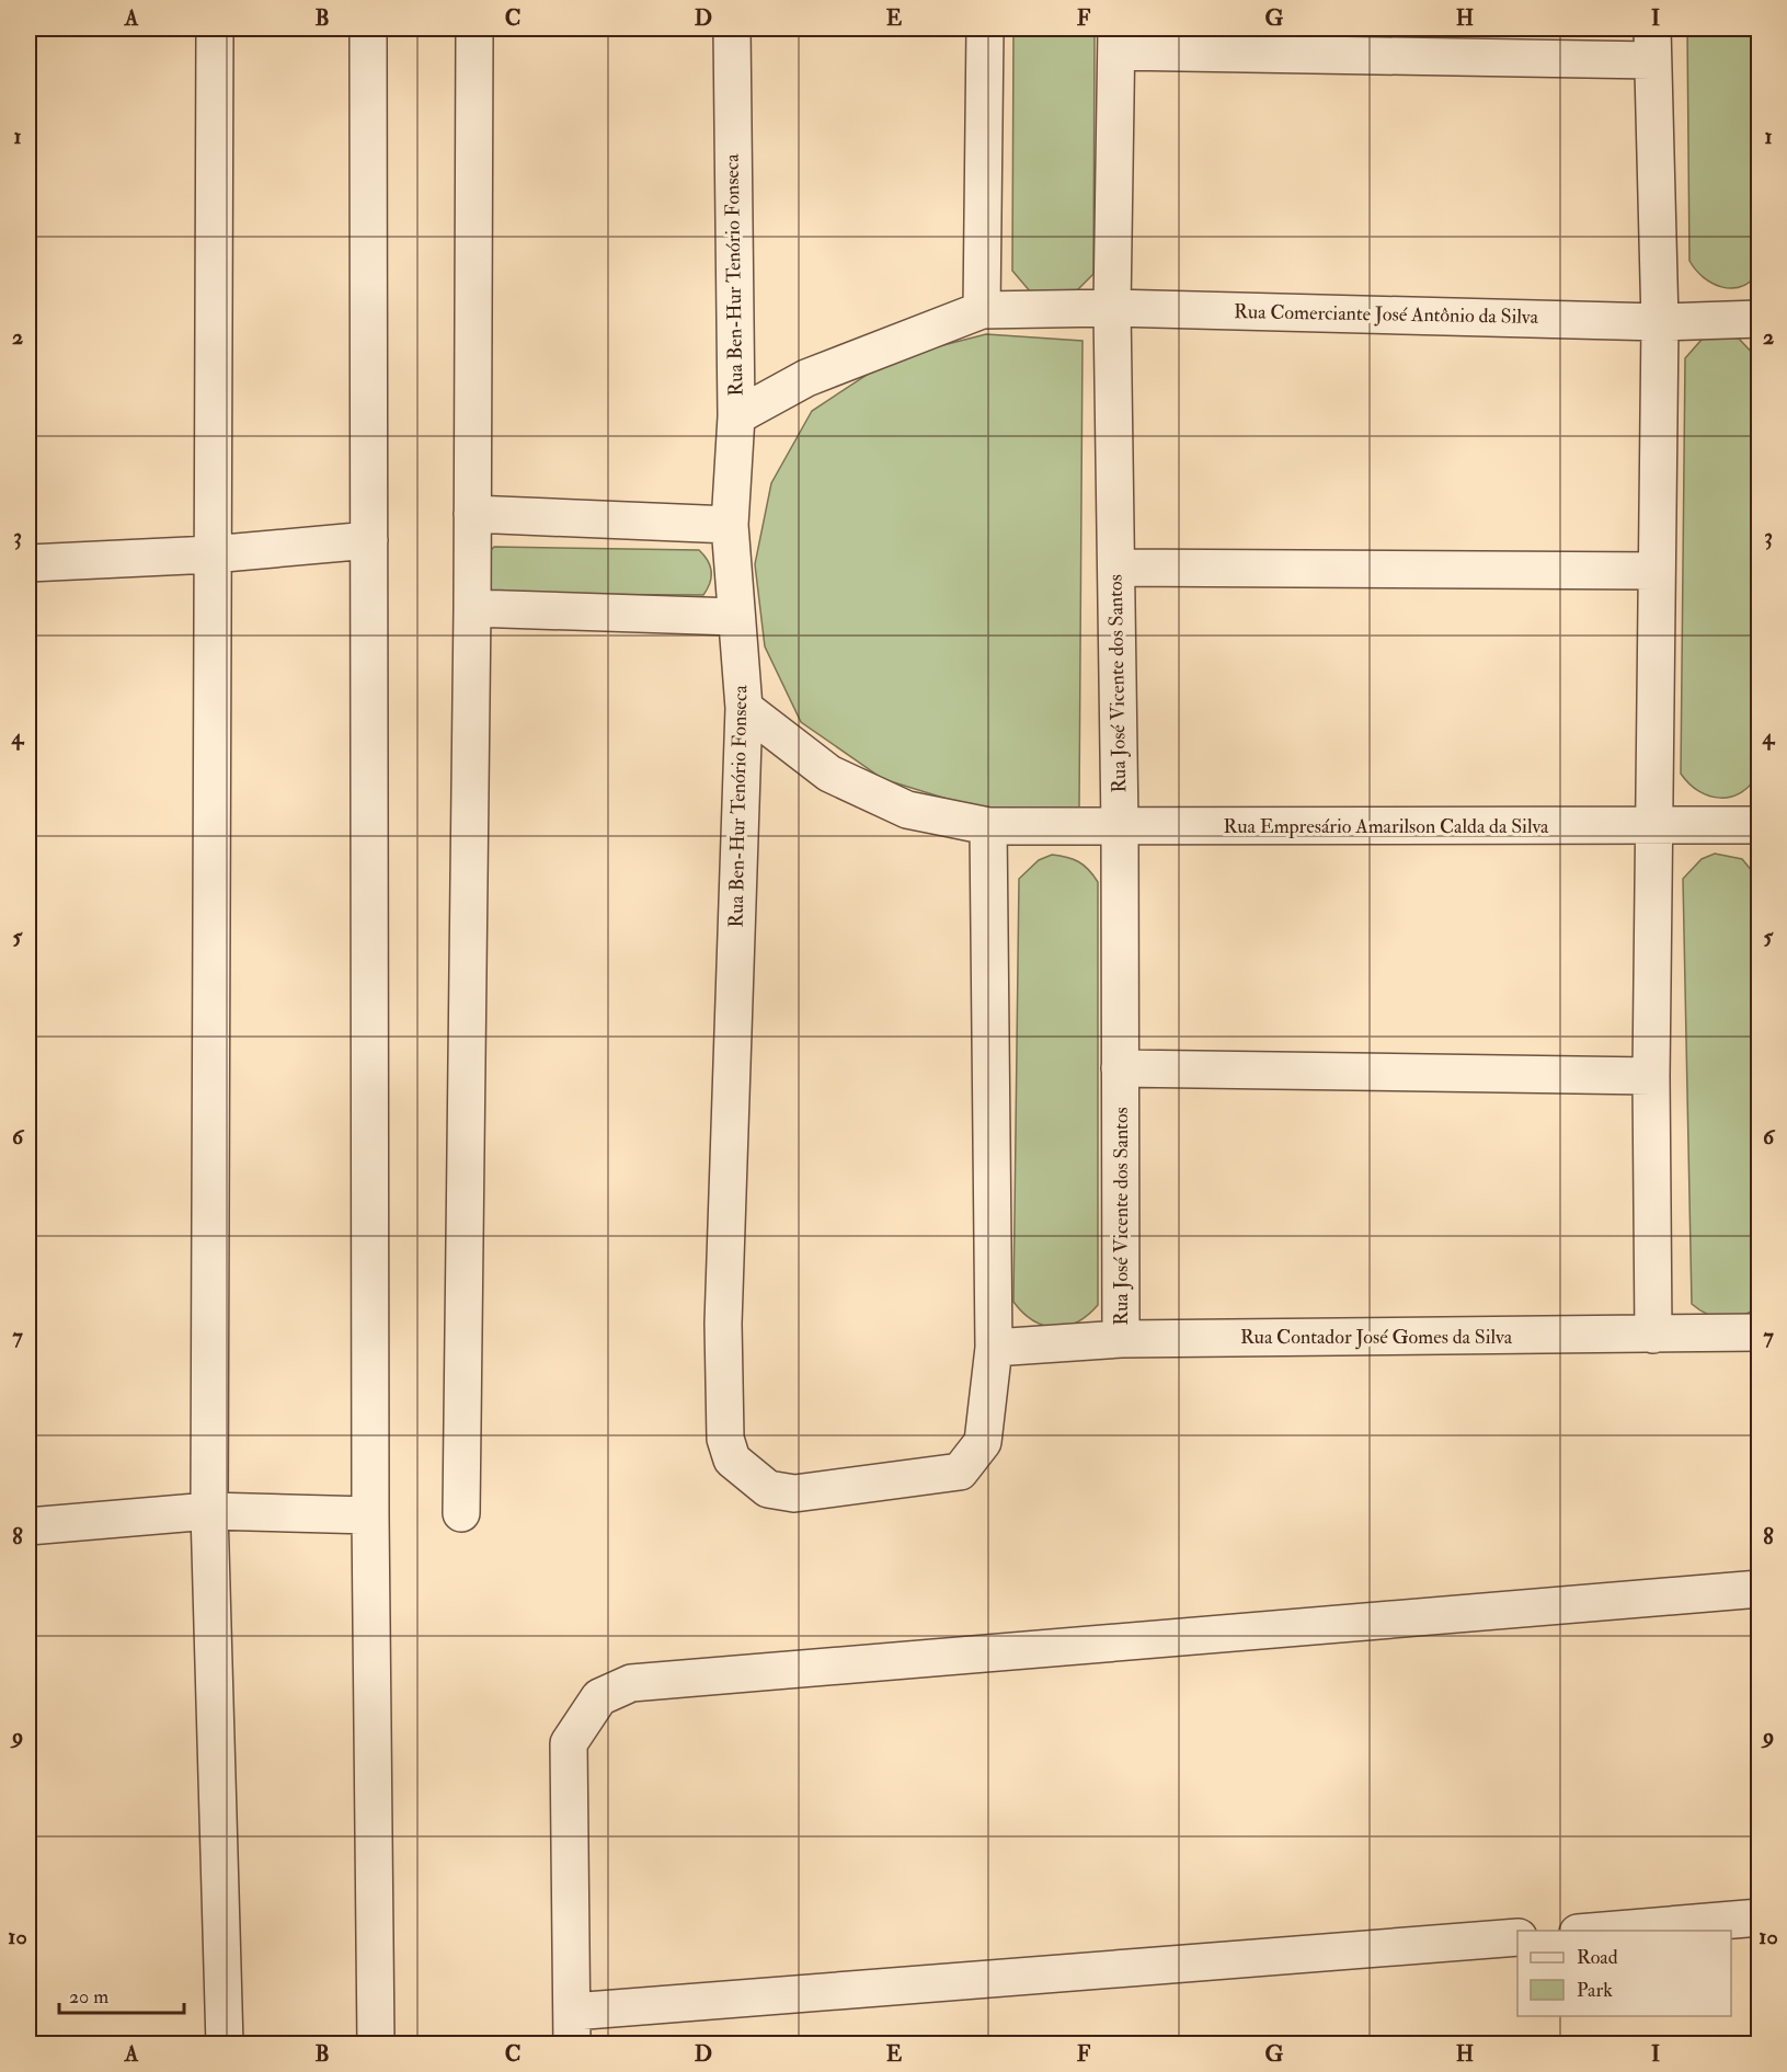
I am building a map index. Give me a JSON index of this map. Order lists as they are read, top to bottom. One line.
{"streets":{"street":["Rua Ben-Hur Tenório Fonseca","Rua Comerciante José Antônio da Silva","Rua José Vicente dos Santos","Rua Empresário Amarilson Calda da Silva","Rua Contador José Gomes da Silva"]},"crossings":[["Rua Ben-Hur Tenório Fonseca","Rua Empresário Amarilson Calda da Silva"],["Rua Ben-Hur Tenório Fonseca","Rua Contador José Gomes da Silva"],["Rua Comerciante José Antônio da Silva","Rua José Vicente dos Santos"],["Rua José Vicente dos Santos","Rua Empresário Amarilson Calda da Silva"],["Rua José Vicente dos Santos","Rua Contador José Gomes da Silva"]],"legend":["Road","Park"],"scale_bar":"20 m","grid":{"columns":["A","B","C","D","E","F","G","H","I"],"rows":["1","2","3","4","5","6","7","8","9","10"]}}
